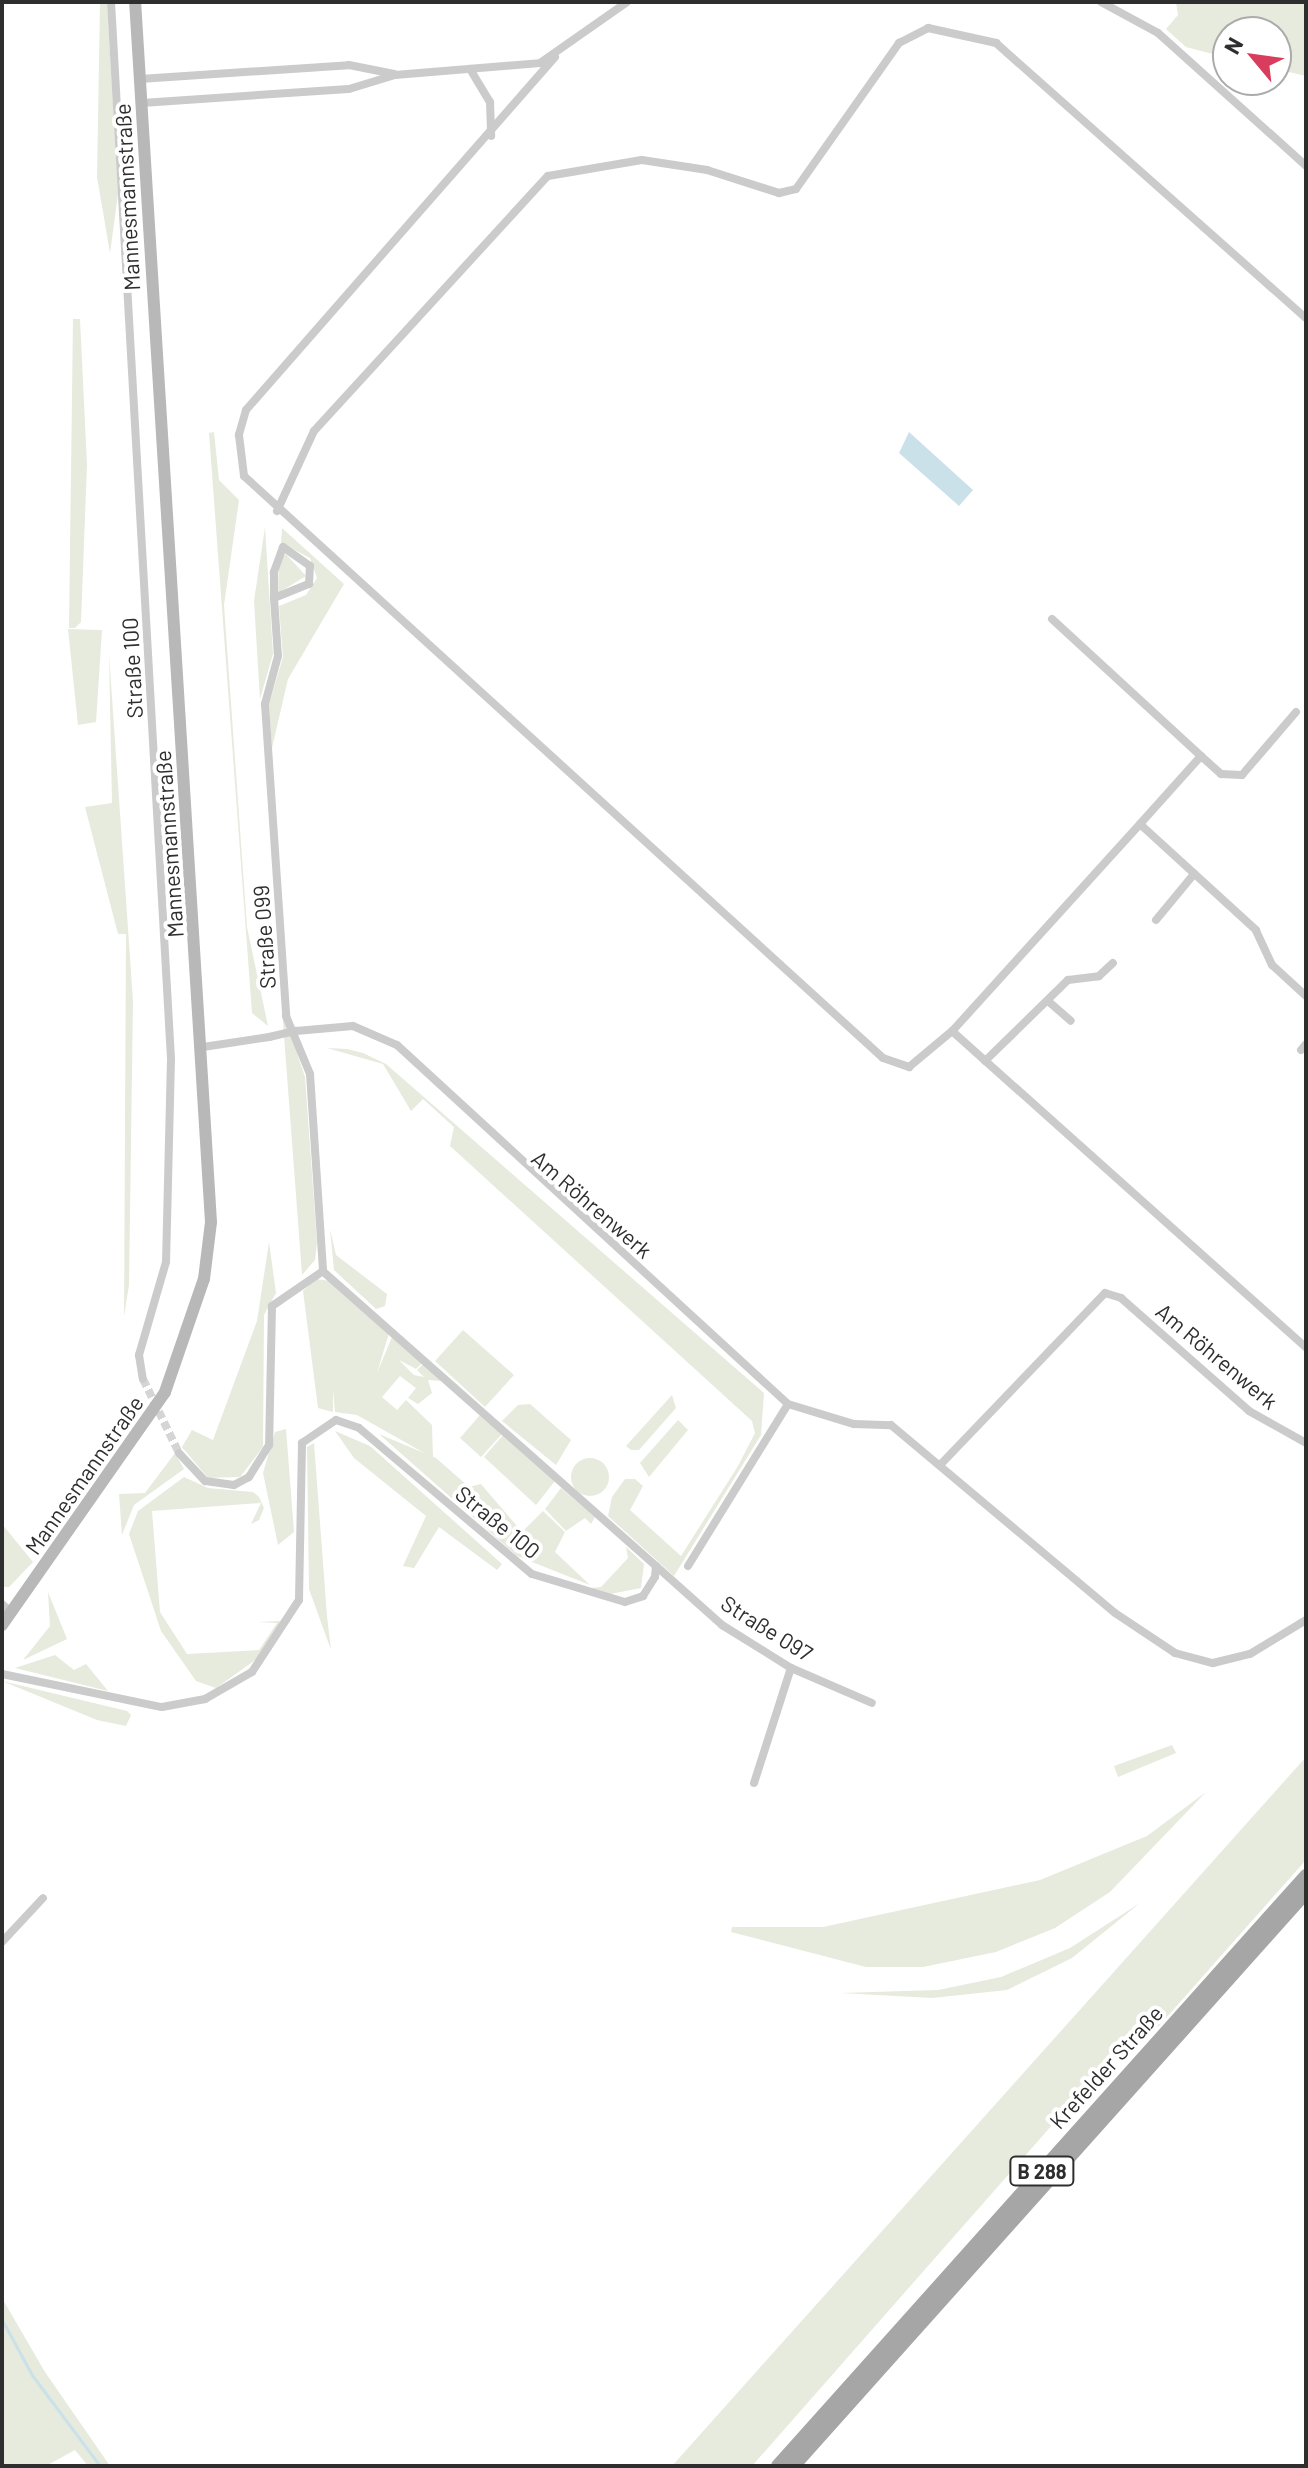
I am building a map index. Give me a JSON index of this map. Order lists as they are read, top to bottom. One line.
{"streets":{"main road":["Mannesmannstraße","Krefelder Straße","B 288"],"street":["Straße 100","Straße 099","Am Röhrenwerk","Straße 097"]},"crossings":[["Mannesmannstraße","Am Röhrenwerk"],["Straße 100","Straße 097"]],"north":"top left"}
